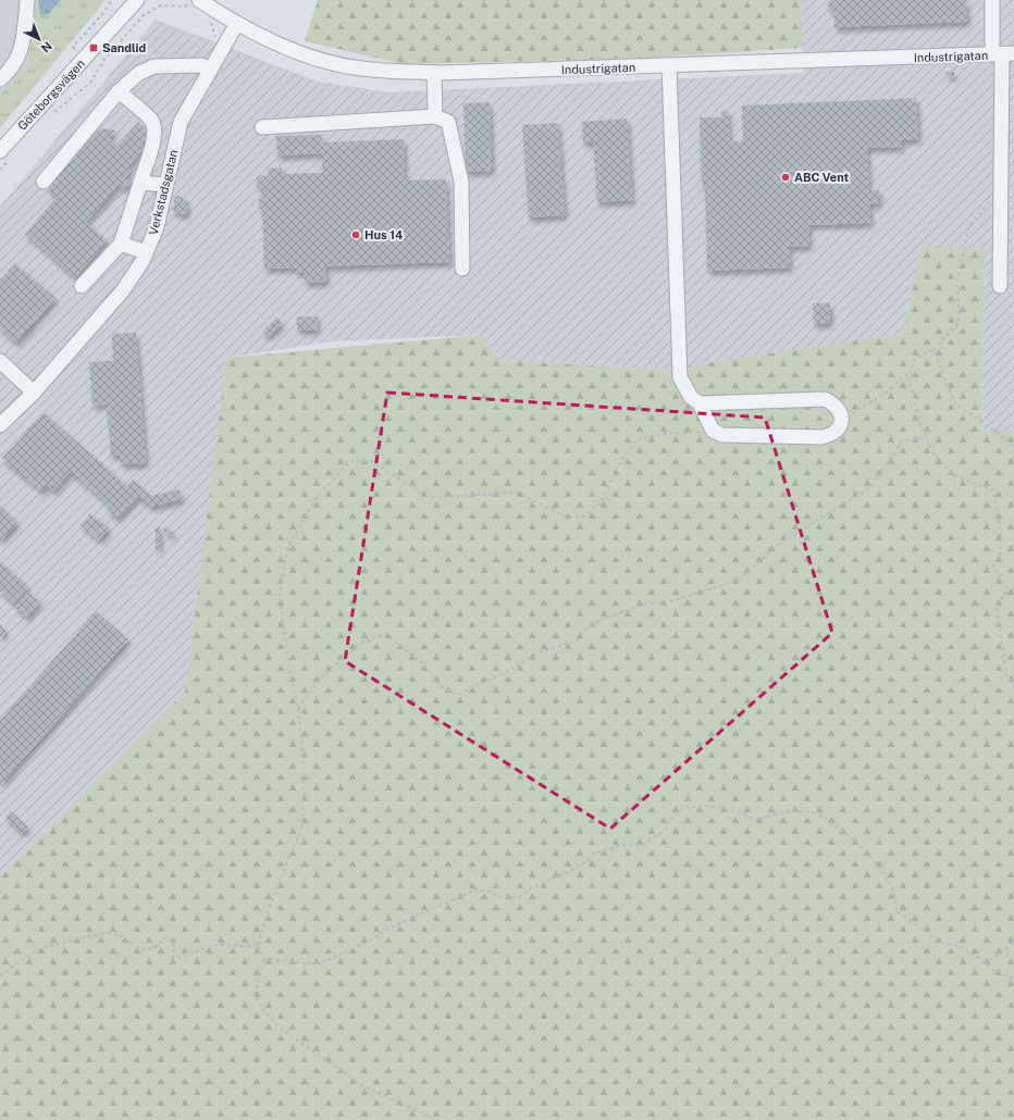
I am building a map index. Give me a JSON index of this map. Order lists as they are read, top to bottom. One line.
{"streets":{"street":["Industrigatan","Göteborgsvägen","Verkstadsgatan"]},"crossings":[["Industrigatan","Verkstadsgatan"]],"places":{"transit":["Sandlid"],"other":["ABC Vent","Hus 14"]},"north":"bottom right"}
